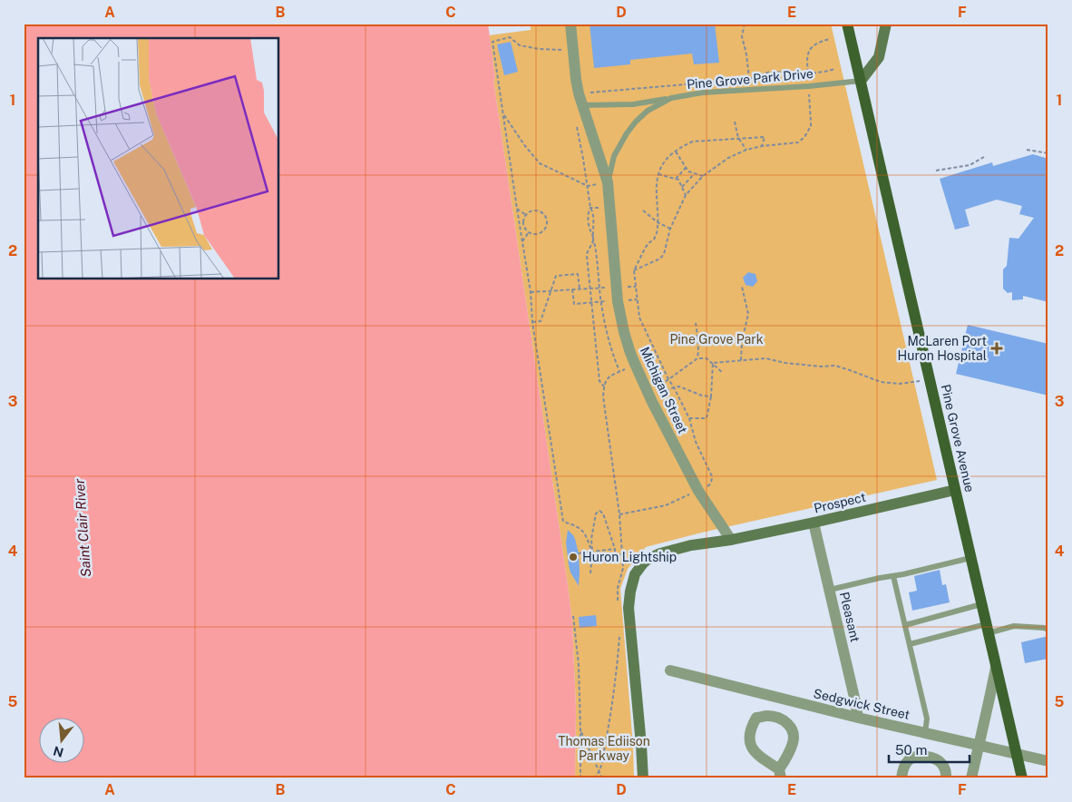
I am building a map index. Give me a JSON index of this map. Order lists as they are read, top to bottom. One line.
{"streets":{"main road":["Pine Grove Avenue"],"street":["Michigan Street","Prospect","Pleasant","Sedgwick Street"],"lane":["Pine Grove Park Drive"]},"crossings":[["Pine Grove Park Drive","Michigan Street"],["Pine Grove Park Drive","Pine Grove Avenue"],["Michigan Street","Prospect"],["Pine Grove Avenue","Prospect"],["Pine Grove Avenue","Sedgwick Street"],["Prospect","Pleasant"],["Pleasant","Sedgwick Street"]],"water":["Saint Clair River"],"parks":["Pine Grove Park","Thomas Ediison Parkway"],"places":{"health":["McLaren Port Huron Hospital"],"other":["Huron Lightship"]},"scale_bar":"50 m","north":"bottom","grid":{"columns":["A","B","C","D","E","F"],"rows":["1","2","3","4","5"]}}
